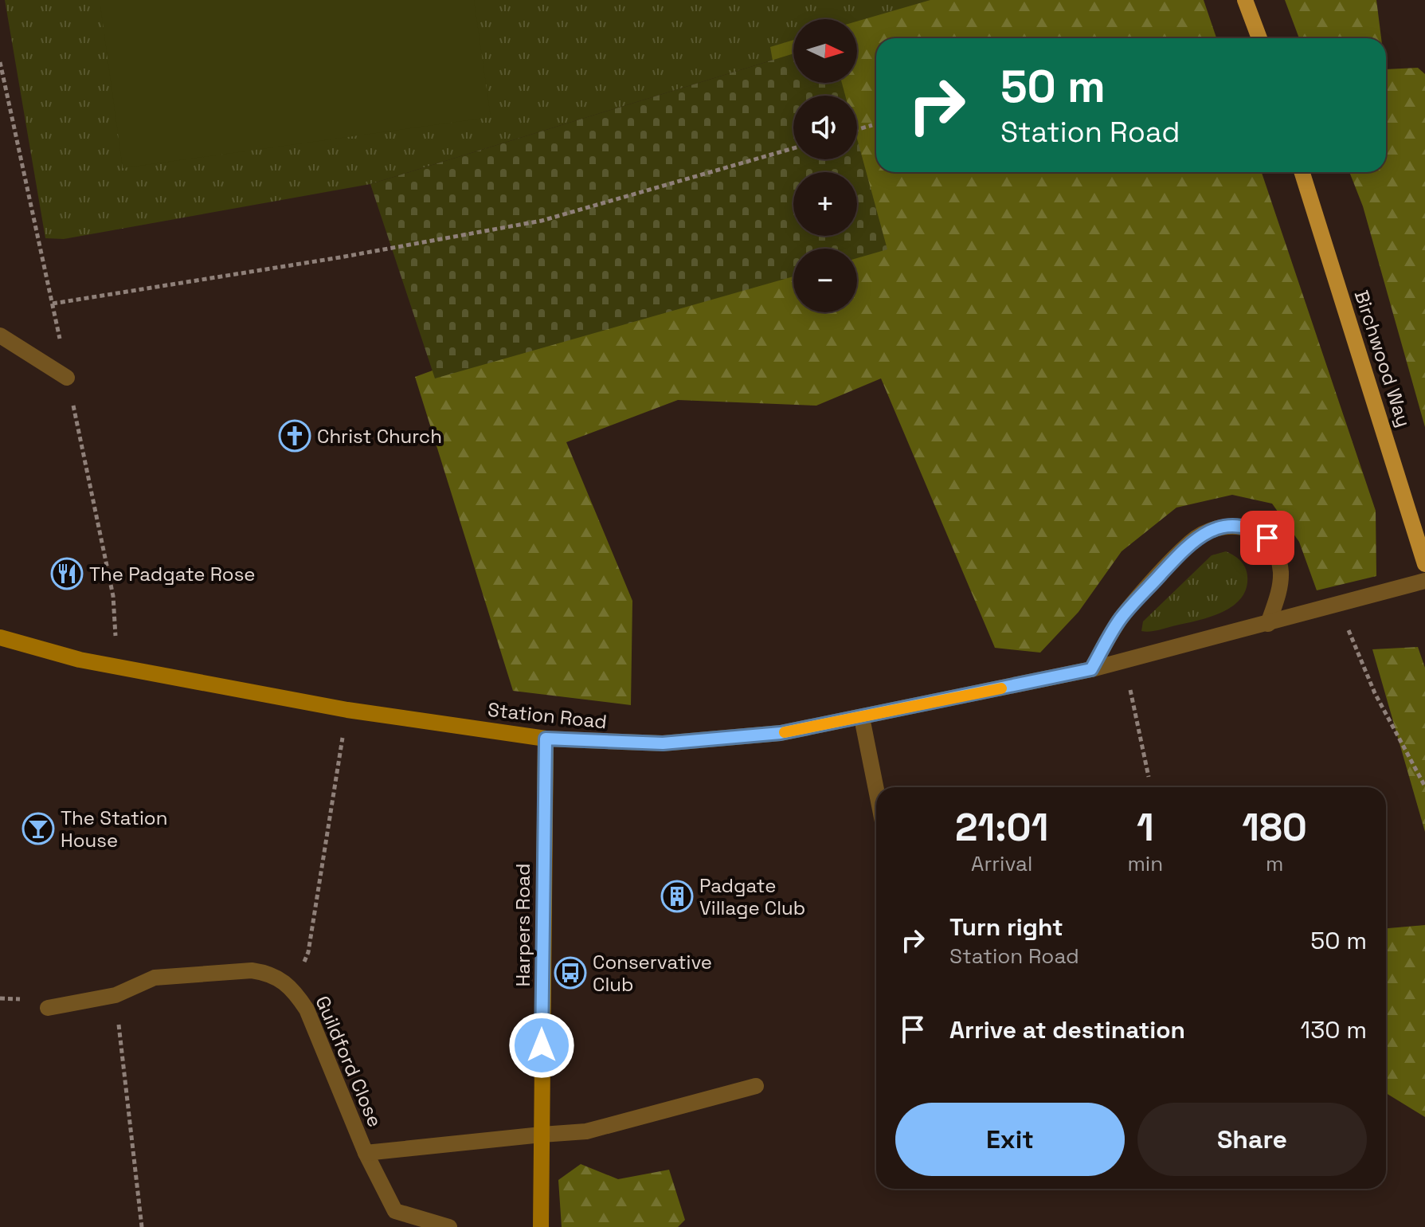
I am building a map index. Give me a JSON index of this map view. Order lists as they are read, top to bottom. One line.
{"streets":{"main road":["Birchwood Way"],"street":["Station Road","Harpers Road","Guildford Close"]},"crossings":[["Station Road","Harpers Road"],["Harpers Road","Guildford Close"]],"places":{"church":["Christ Church"],"restaurant":["The Padgate Rose"],"bar":["The Station House"],"building":["Padgate Village Club"],"bus stop":["Conservative Club"]},"north":"right","page":{"map_buttons":["+","−"],"turn":["50 m","Station Road"],"eta":["21:01","Arrival","1","min","180","m"],"list":[{"name":"Turn right","note":"Station Road","value":"50 m"},{"name":"Arrive at destination","value":"130 m"}],"buttons":["Exit","Share"]}}
